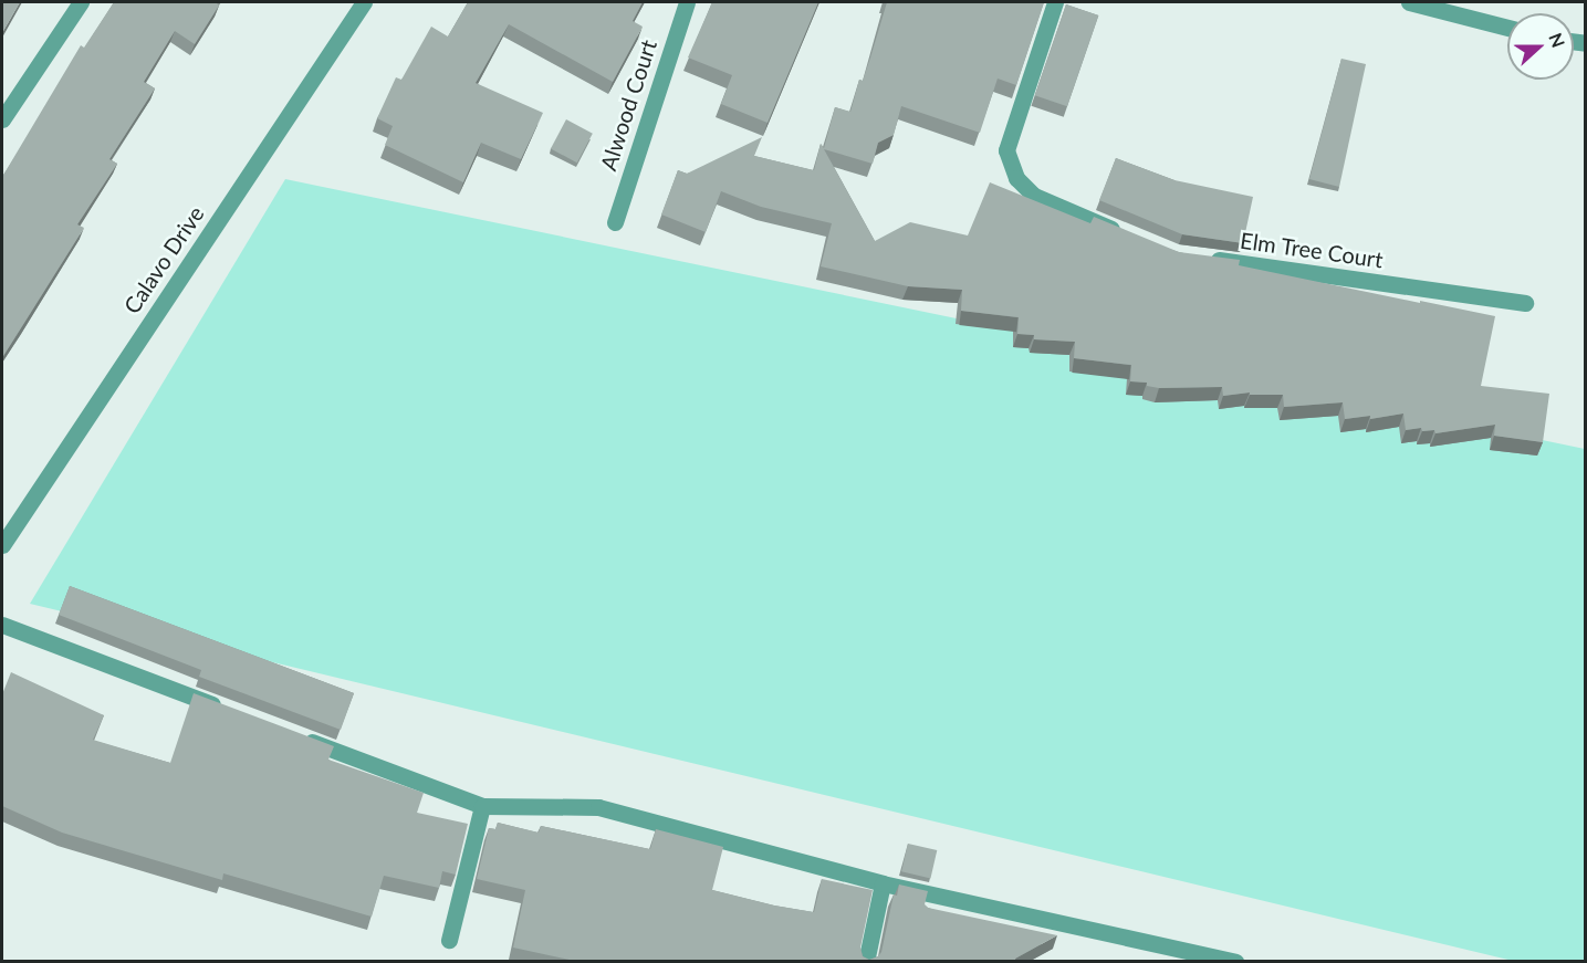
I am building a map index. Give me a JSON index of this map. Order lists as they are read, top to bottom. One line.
{"streets":{"street":["Alwood Court","Elm Tree Court","Calavo Drive"]},"north":"right"}
